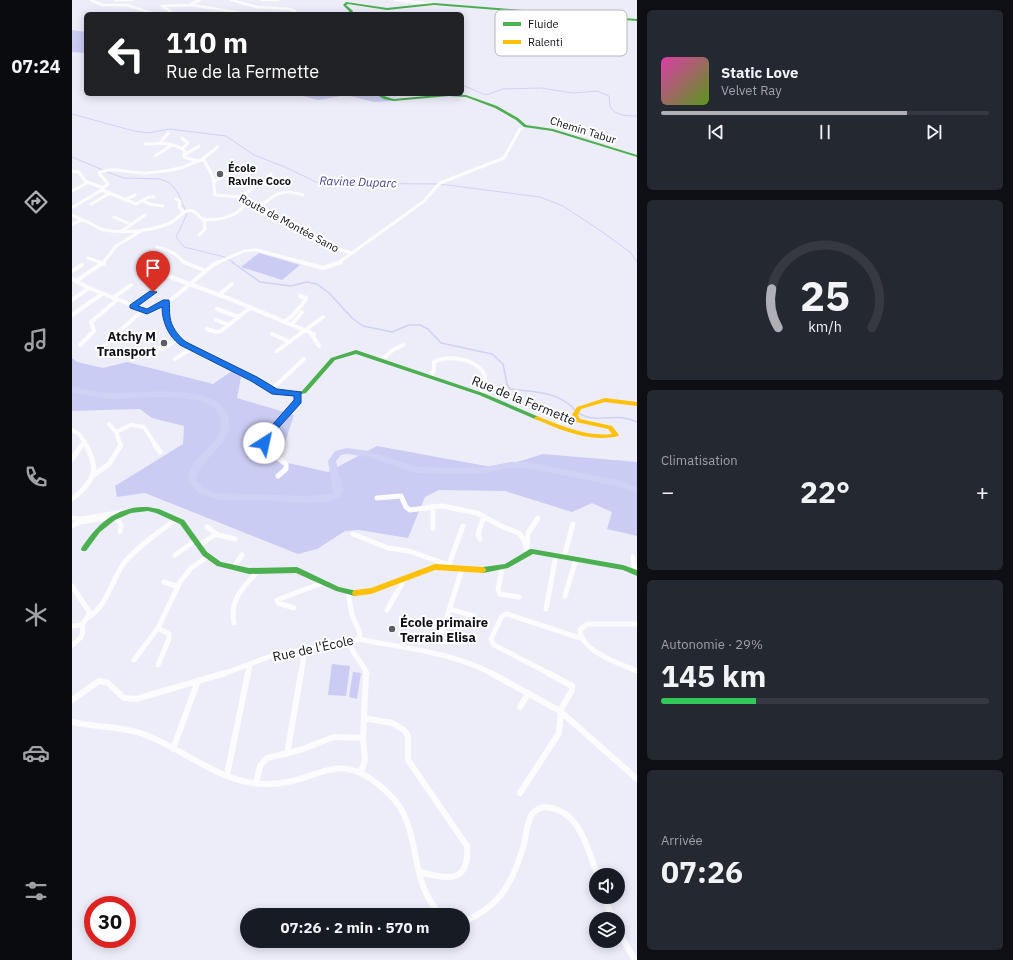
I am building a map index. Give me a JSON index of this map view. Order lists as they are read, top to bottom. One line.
{"streets":{"street":["Chemin Tabur","Route de Montée Sano","Rue de la Fermette","Rue de l'École"]},"water":["Ravine Duparc"],"places":["École Ravine Coco","Atchy M Transport","École primaire Terrain Elisa"],"legend":["Fluide","Ralenti"],"page":{"tabs":"07:24","turn":["110 m","Rue de la Fermette"],"song":["Static Love","Velvet Ray"],"tile":["Climatisation",["Autonomie · 29%","145 km"],["Arrivée","07:26"]],"heat":["−","22°","+"],"limit":"30","trip":"07:26 · 2 min · 570 m","gauge":["25","km/h"]}}
